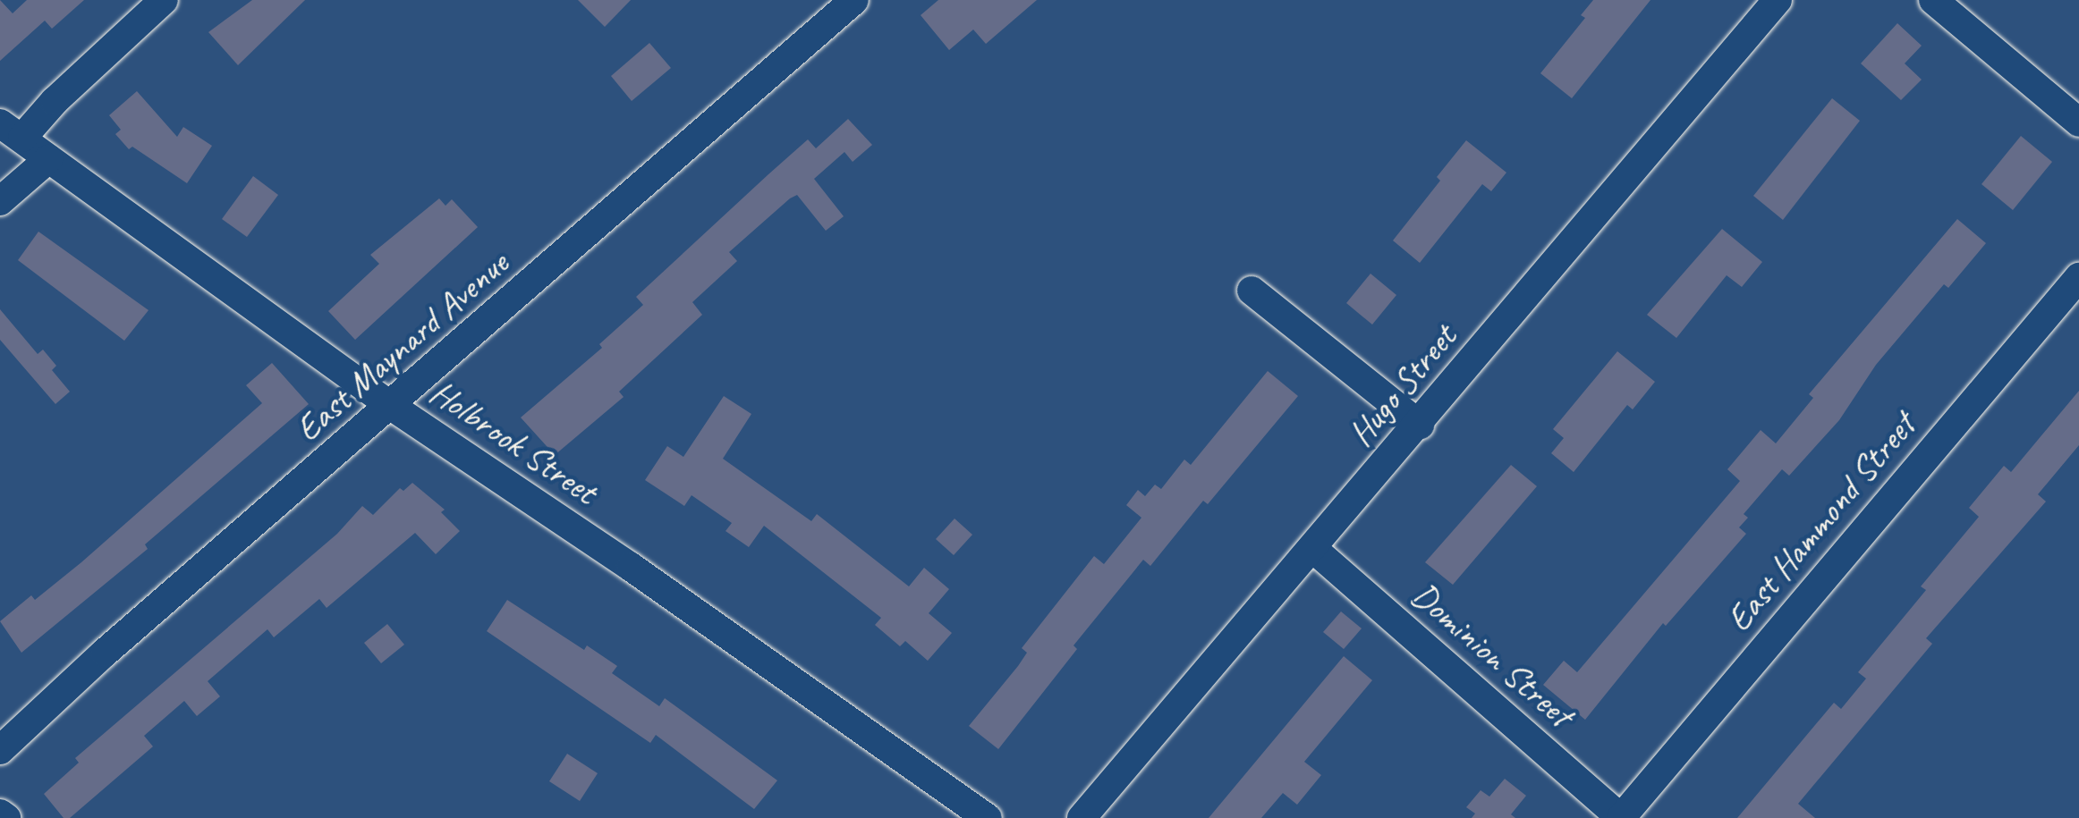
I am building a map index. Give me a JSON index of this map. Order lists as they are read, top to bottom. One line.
{"streets":{"street":["East Maynard Avenue","Hugo Street","Holbrook Street","East Hammond Street","Dominion Street"]},"crossings":[["East Maynard Avenue","Holbrook Street"],["Hugo Street","Dominion Street"],["East Hammond Street","Dominion Street"]]}
